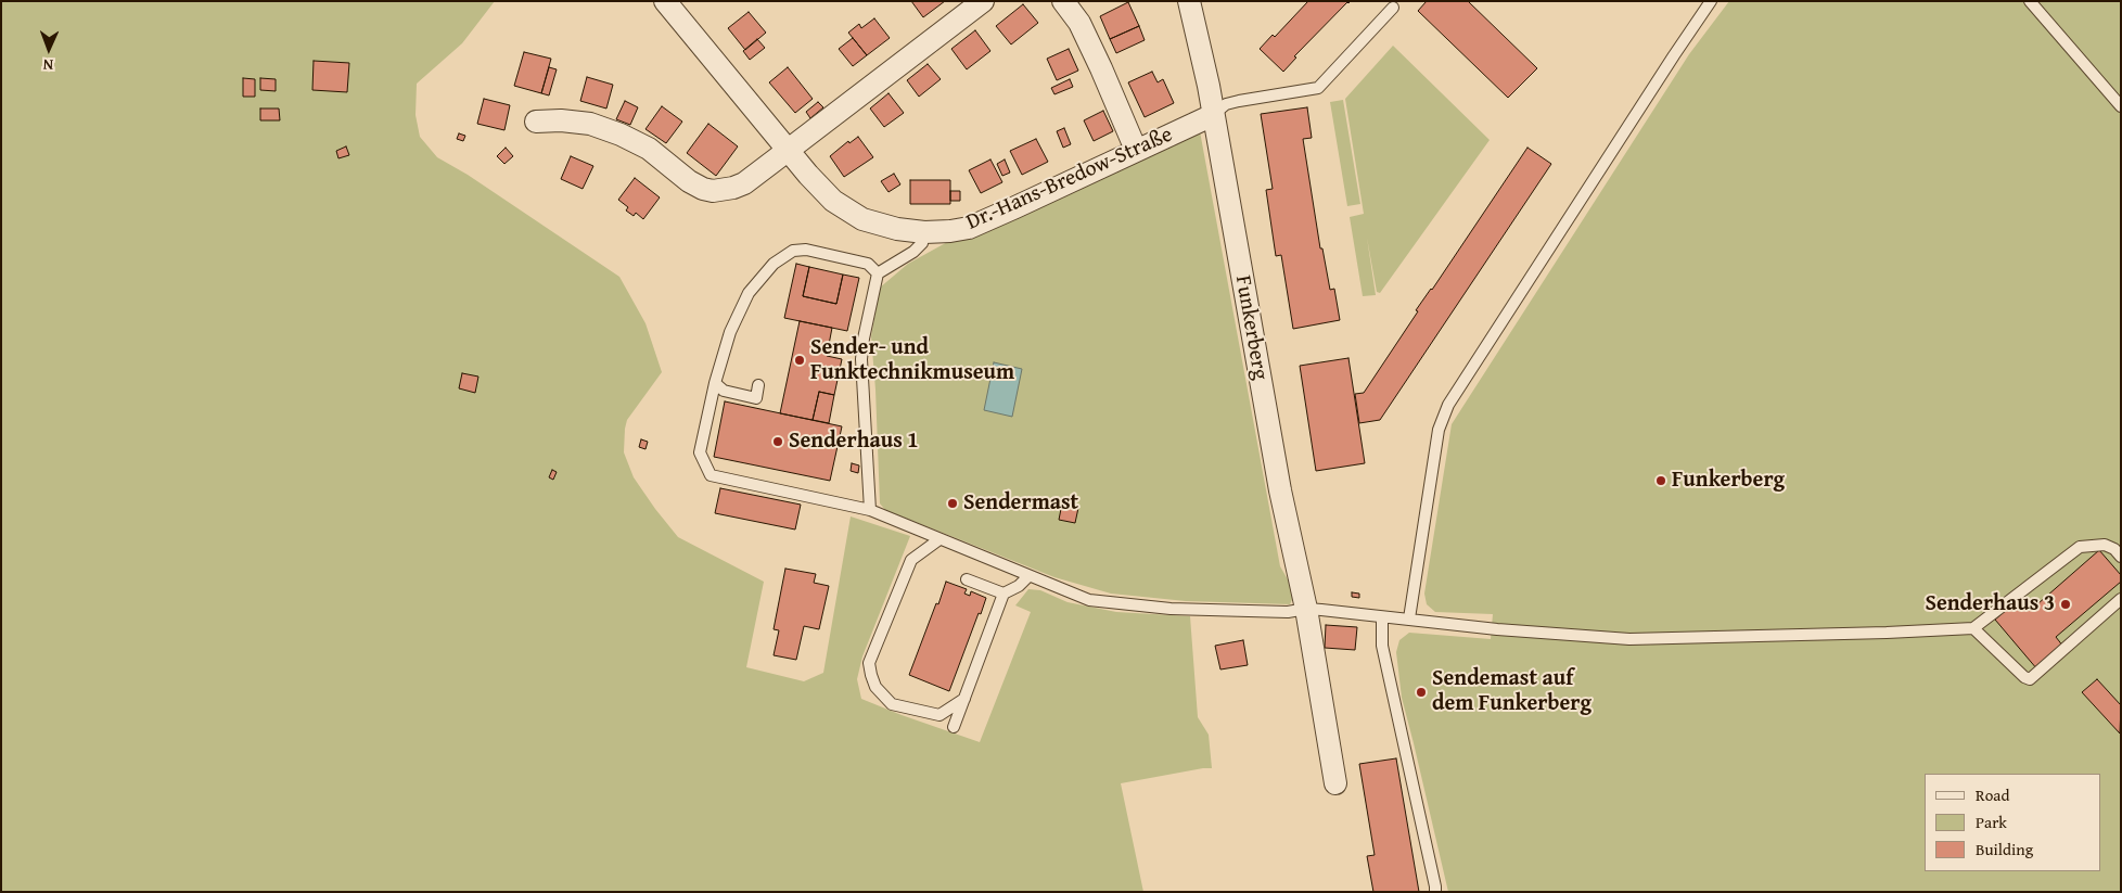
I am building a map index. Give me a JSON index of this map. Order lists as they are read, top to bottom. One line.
{"streets":{"street":["Dr.-Hans-Bredow-Straße","Funkerberg"]},"crossings":[["Dr.-Hans-Bredow-Straße","Funkerberg"]],"places":["Sender- und Funktechnikmuseum","Senderhaus 1","Funkerberg","Sendermast","Senderhaus 3","Sendemast auf dem Funkerberg"],"legend":["Road","Park","Building"],"north":"bottom"}
